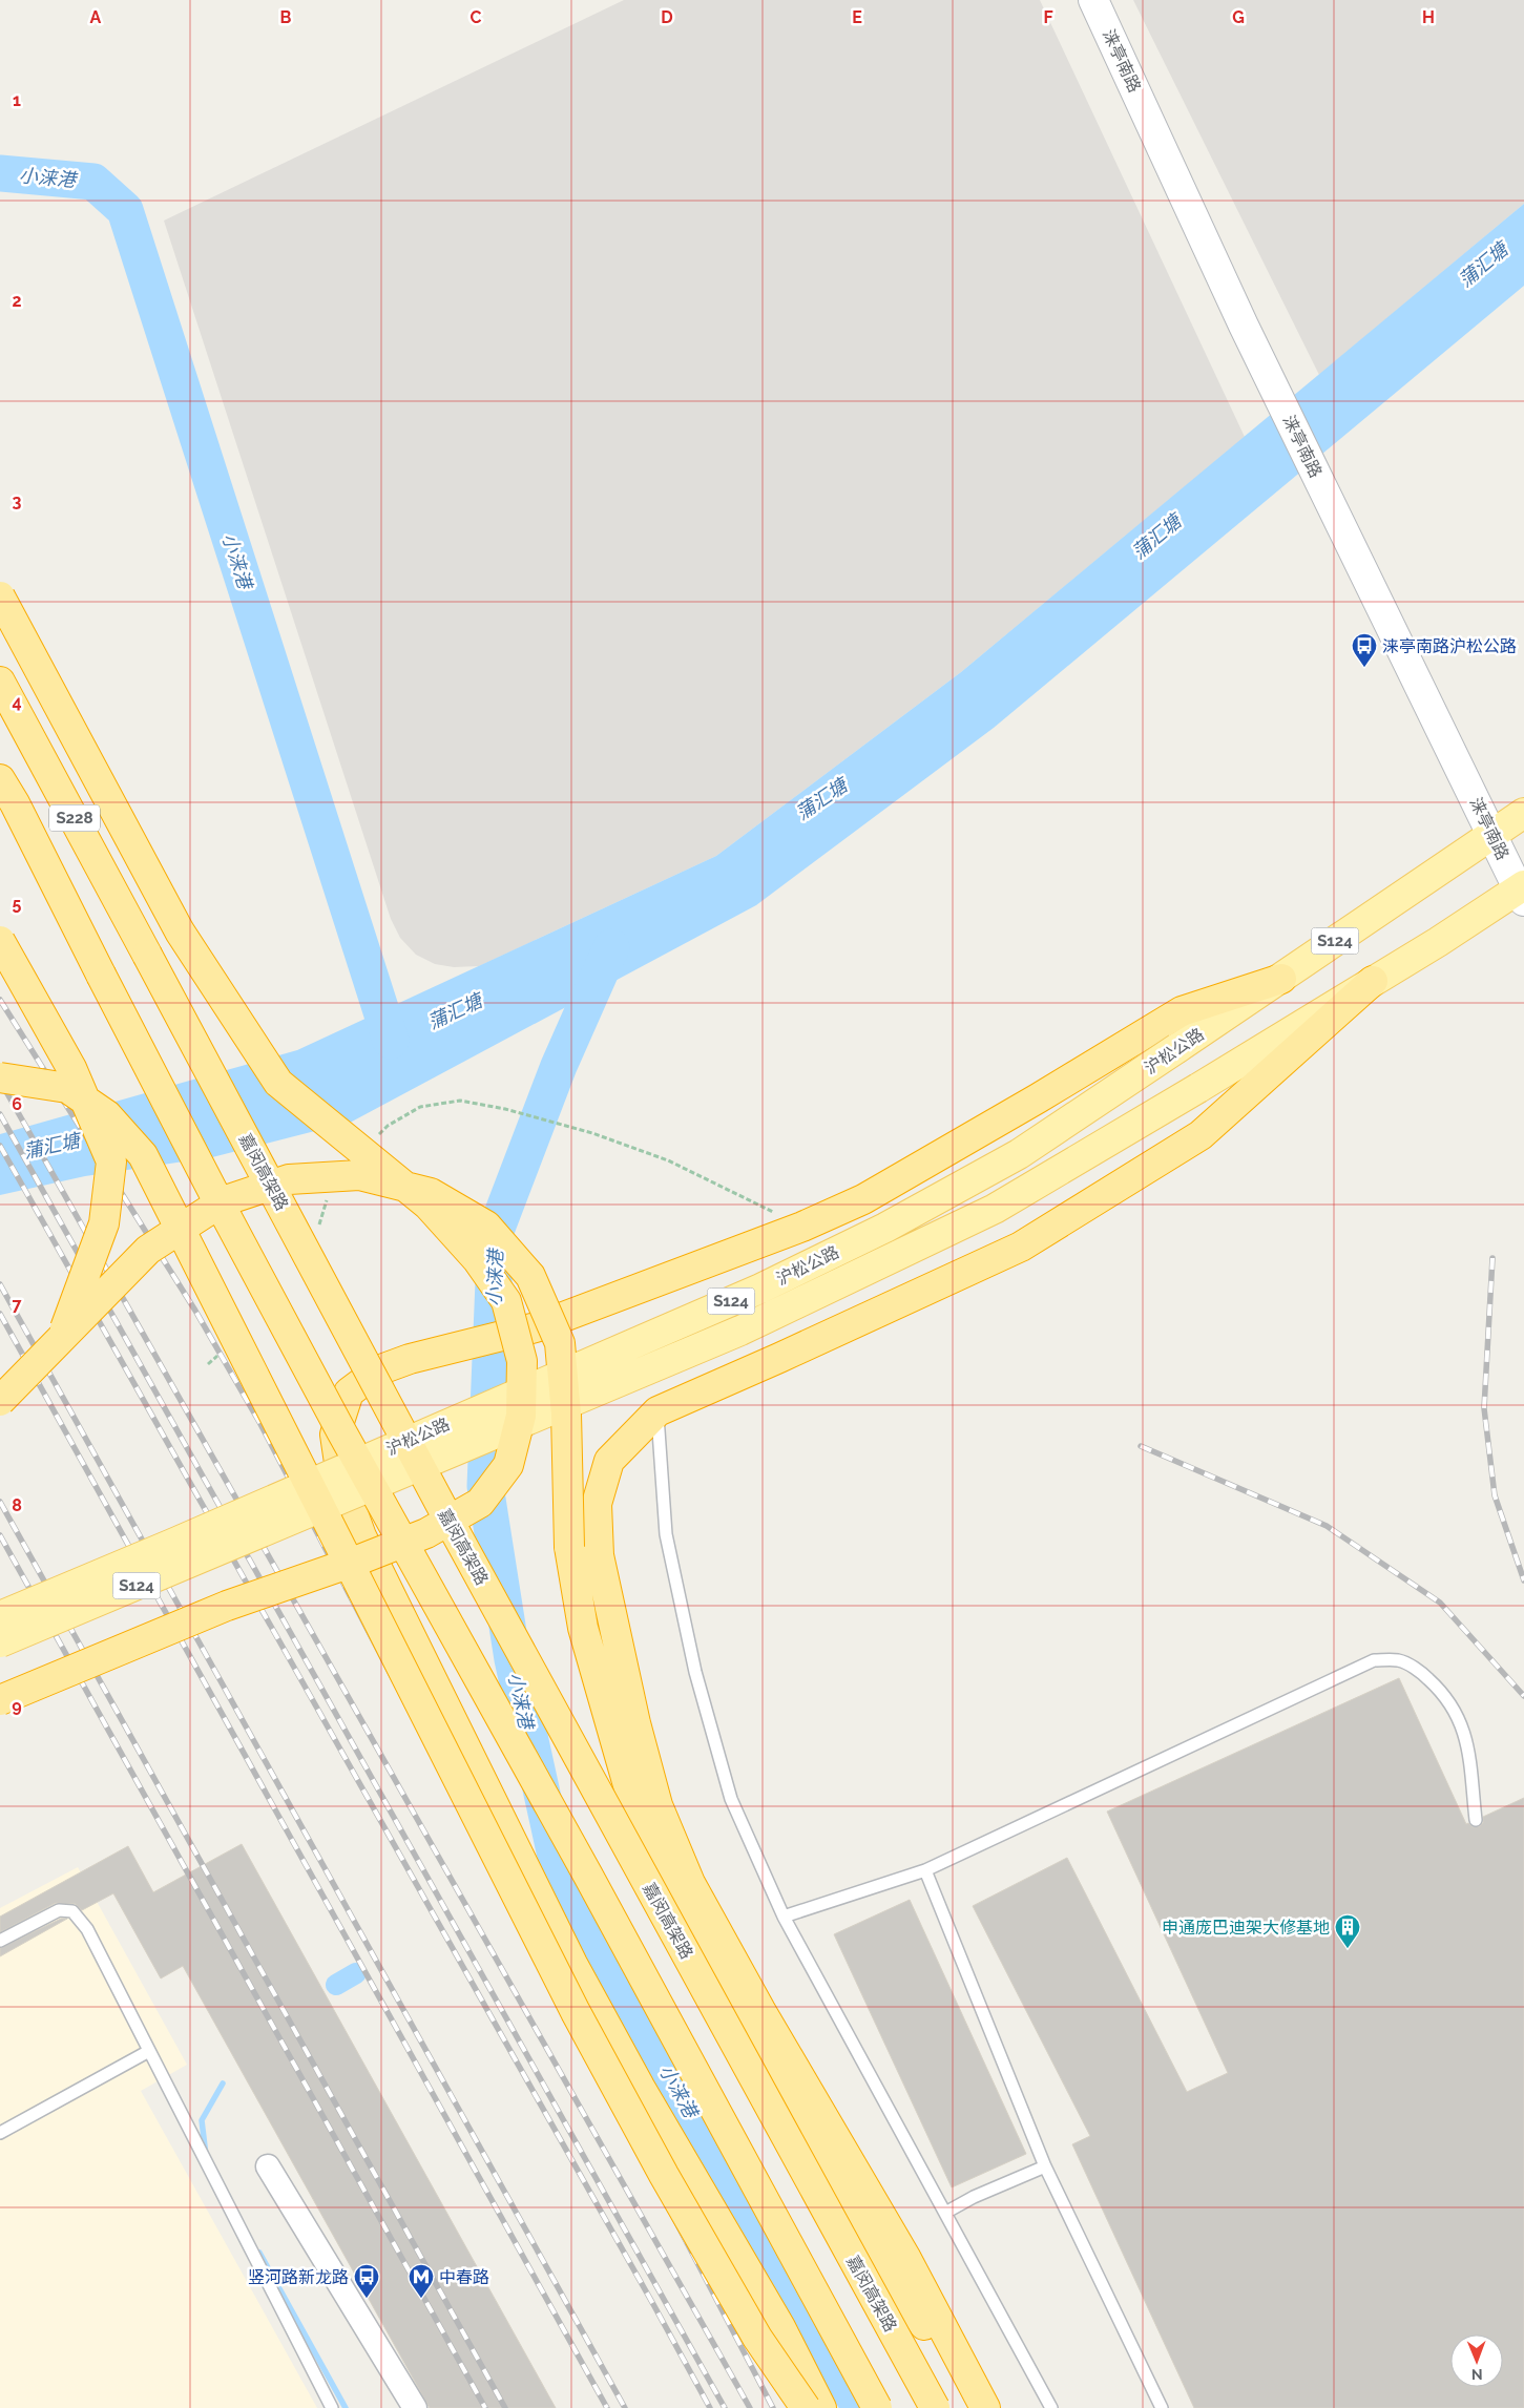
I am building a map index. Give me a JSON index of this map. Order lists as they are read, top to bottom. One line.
{"streets":{"highway":["S228","嘉闵高架路"],"main road":["S124","沪松公路"],"street":["涞亭南路"]},"crossings":[["涞亭南路","沪松公路"]],"water":["小涞港","蒲汇塘"],"places":{"bus stop":["涞亭南路沪松公路","竖河路新龙路"],"building":["申通庞巴迪架大修基地"],"metro station":["中春路"]},"north":"bottom","grid":{"columns":["A","B","C","D","E","F","G","H"],"rows":["1","2","3","4","5","6","7","8","9"]}}
